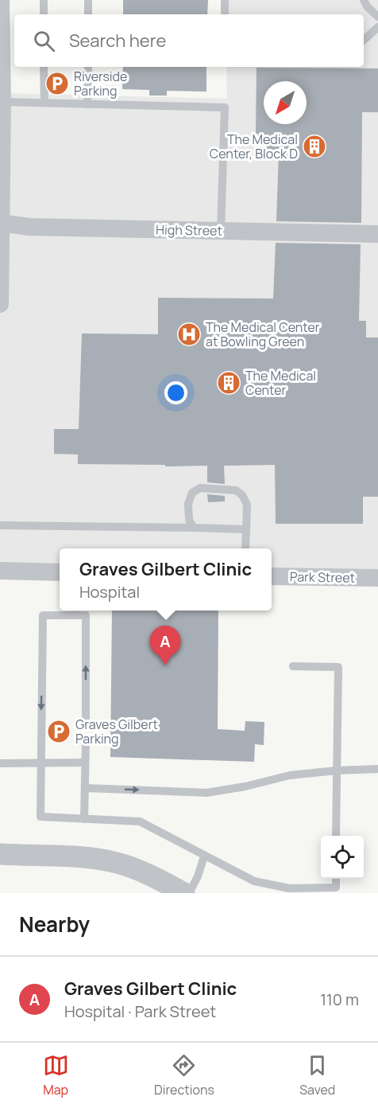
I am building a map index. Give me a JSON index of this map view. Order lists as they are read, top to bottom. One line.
{"streets":{"street":["High Street","Park Street"]},"places":{"parking":["Riverside Parking","Graves Gilbert Parking"],"building":["The Medical Center, Block D","The Medical Center"],"hospital":["The Medical Center at Bowling Green"]},"north":"bottom left","page":{"search":"Search here","popup":["Graves Gilbert Clinic","Hospital"],"pins":"A","heading":"Nearby","list":[{"mark":"A","name":"Graves Gilbert Clinic","note":"Hospital · Park Street","value":"110 m"}],"nav":["Map","Directions","Saved"]}}
